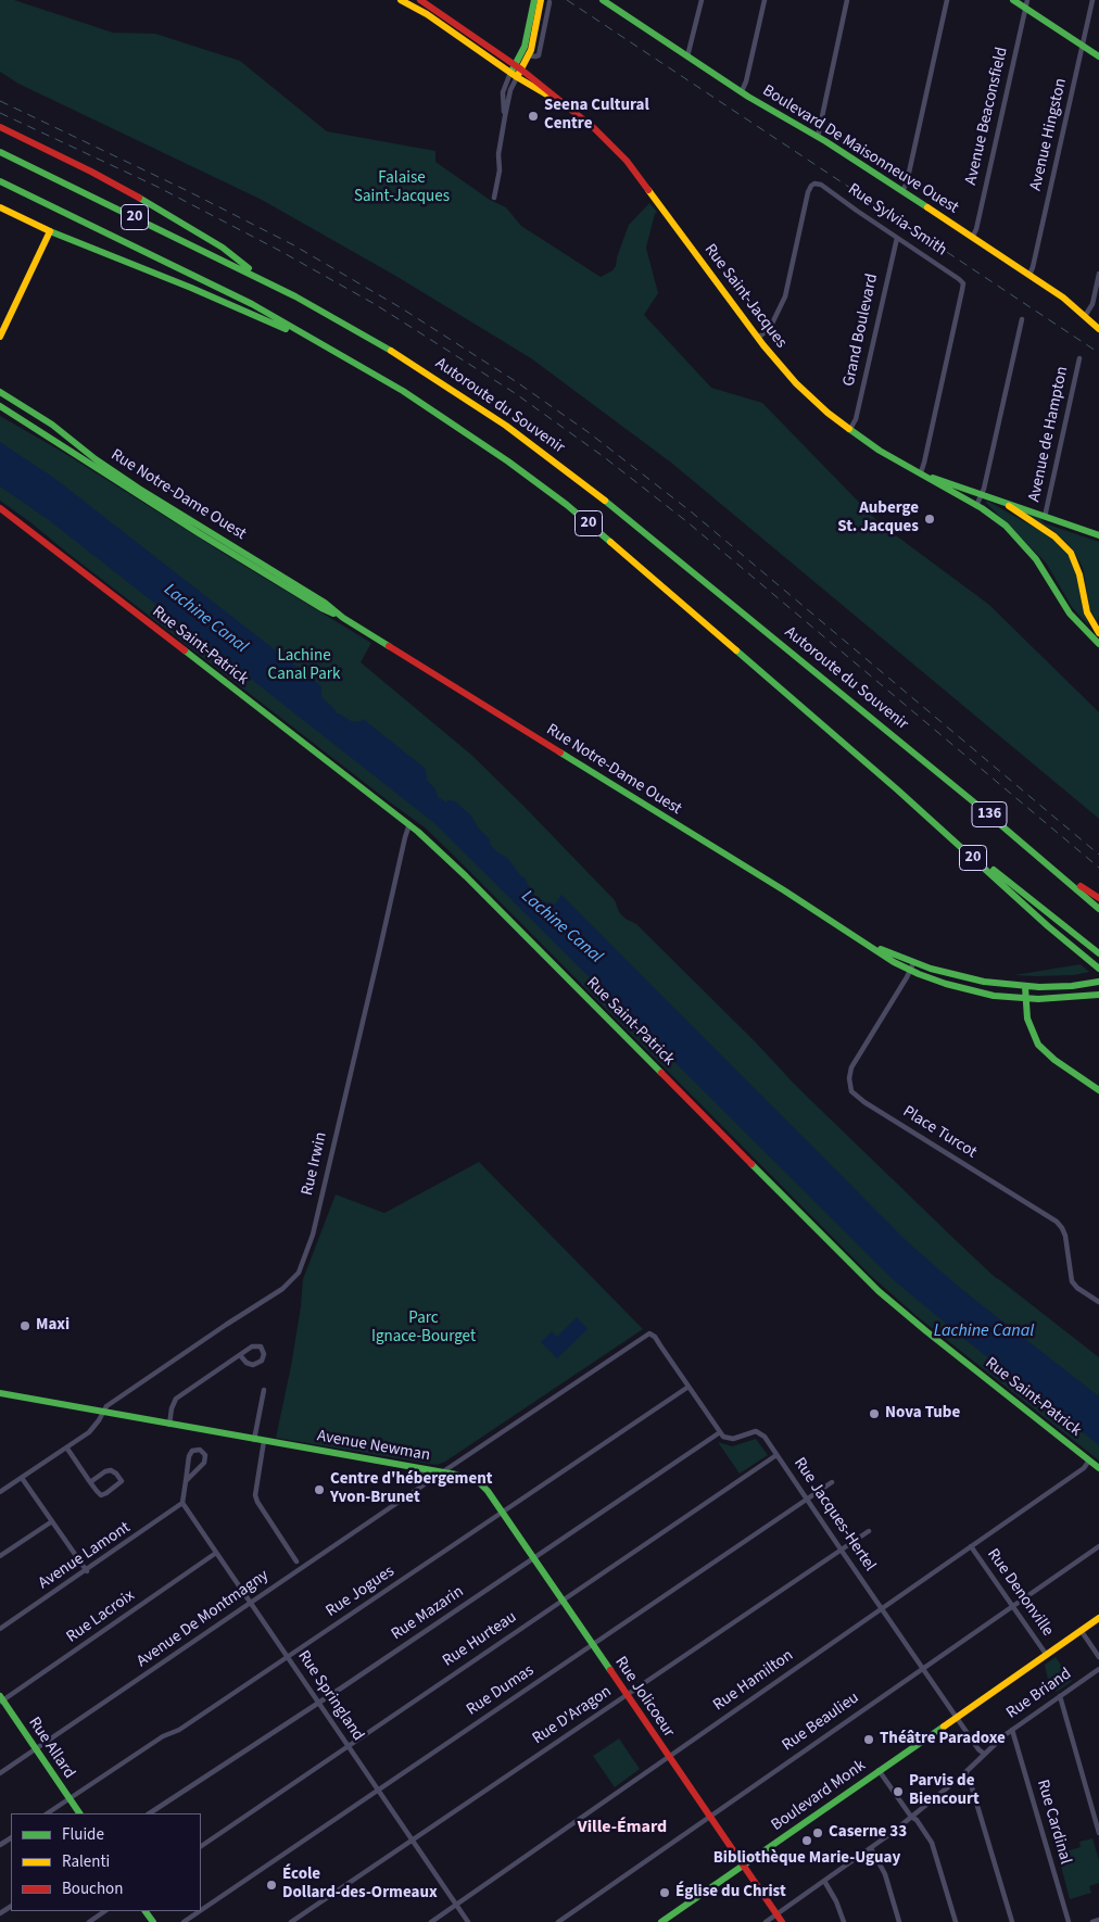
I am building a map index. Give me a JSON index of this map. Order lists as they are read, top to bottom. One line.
{"streets":{"main road":["Boulevard De Maisonneuve Ouest","20","Rue Saint-Jacques","Autoroute du Souvenir","Rue Notre-Dame Ouest","Rue Saint-Patrick","136","Avenue Newman","Rue Jolicoeur","Rue Allard","Boulevard Monk"],"street":["Avenue Beaconsfield","Avenue Hingston","Rue Sylvia-Smith","Grand Boulevard","Avenue de Hampton","Place Turcot","Rue Irwin","Rue Jacques-Hertel","Avenue Lamont","Rue Jogues","Rue Denonville","Rue Mazarin","Rue Lacroix","Avenue De Montmagny","Rue Hurteau","Rue Hamilton","Rue Dumas","Rue Briand","Rue Springland","Rue D'Aragon","Rue Beaulieu","Rue Cardinal"]},"crossings":[["Avenue Beaconsfield","Boulevard De Maisonneuve Ouest"],["Avenue Hingston","Boulevard De Maisonneuve Ouest"],["20","136"],["Rue Sylvia-Smith","Rue Saint-Jacques"],["Rue Sylvia-Smith","Grand Boulevard"],["Rue Saint-Jacques","Grand Boulevard"],["Autoroute du Souvenir","136"],["Rue Notre-Dame Ouest","Place Turcot"],["Rue Saint-Patrick","Rue Irwin"],["Rue Saint-Patrick","Rue Hamilton"],["Rue Irwin","Avenue Newman"],["Avenue Newman","Avenue De Montmagny"],["Avenue Newman","Rue Jolicoeur"],["Rue Jacques-Hertel","Rue Mazarin"],["Rue Jacques-Hertel","Rue Hurteau"],["Rue Jacques-Hertel","Rue Hamilton"],["Rue Jacques-Hertel","Rue Dumas"],["Rue Jacques-Hertel","Rue Briand"],["Rue Jacques-Hertel","Rue D'Aragon"],["Rue Jacques-Hertel","Rue Beaulieu"],["Rue Jacques-Hertel","Boulevard Monk"],["Avenue Lamont","Rue Springland"],["Rue Jogues","Avenue De Montmagny"],["Rue Jogues","Rue Springland"],["Rue Jogues","Rue Jolicoeur"],["Rue Jogues","Rue Allard"],["Rue Denonville","Rue Hamilton"],["Rue Denonville","Rue Beaulieu"],["Rue Denonville","Boulevard Monk"],["Rue Mazarin","Rue Springland"],["Rue Mazarin","Rue Jolicoeur"],["Rue Lacroix","Rue Springland"],["Rue Lacroix","Rue Allard"],["Avenue De Montmagny","Rue Springland"],["Avenue De Montmagny","Rue Allard"],["Rue Hurteau","Rue Springland"],["Rue Hurteau","Rue Jolicoeur"],["Rue Hamilton","Rue Springland"],["Rue Hamilton","Rue Jolicoeur"],["Rue Dumas","Rue Springland"],["Rue Dumas","Rue Jolicoeur"],["Rue Briand","Rue Jolicoeur"],["Rue Briand","Rue Cardinal"],["Rue Springland","Rue D'Aragon"],["Rue Jolicoeur","Rue D'Aragon"],["Rue Jolicoeur","Rue Beaulieu"],["Rue Jolicoeur","Boulevard Monk"]],"districts":["Ville-Émard"],"water":["Lachine Canal"],"parks":["Falaise Saint-Jacques","Lachine Canal Park","Parc Ignace-Bourget"],"places":["Seena Cultural Centre","Auberge St. Jacques","Maxi","Nova Tube","Centre d'hébergement Yvon-Brunet","Théâtre Paradoxe","Parvis de Biencourt","Caserne 33","Bibliothèque Marie-Uguay","École Dollard-des-Ormeaux","Église du Christ"],"legend":["Fluide","Ralenti","Bouchon"]}
